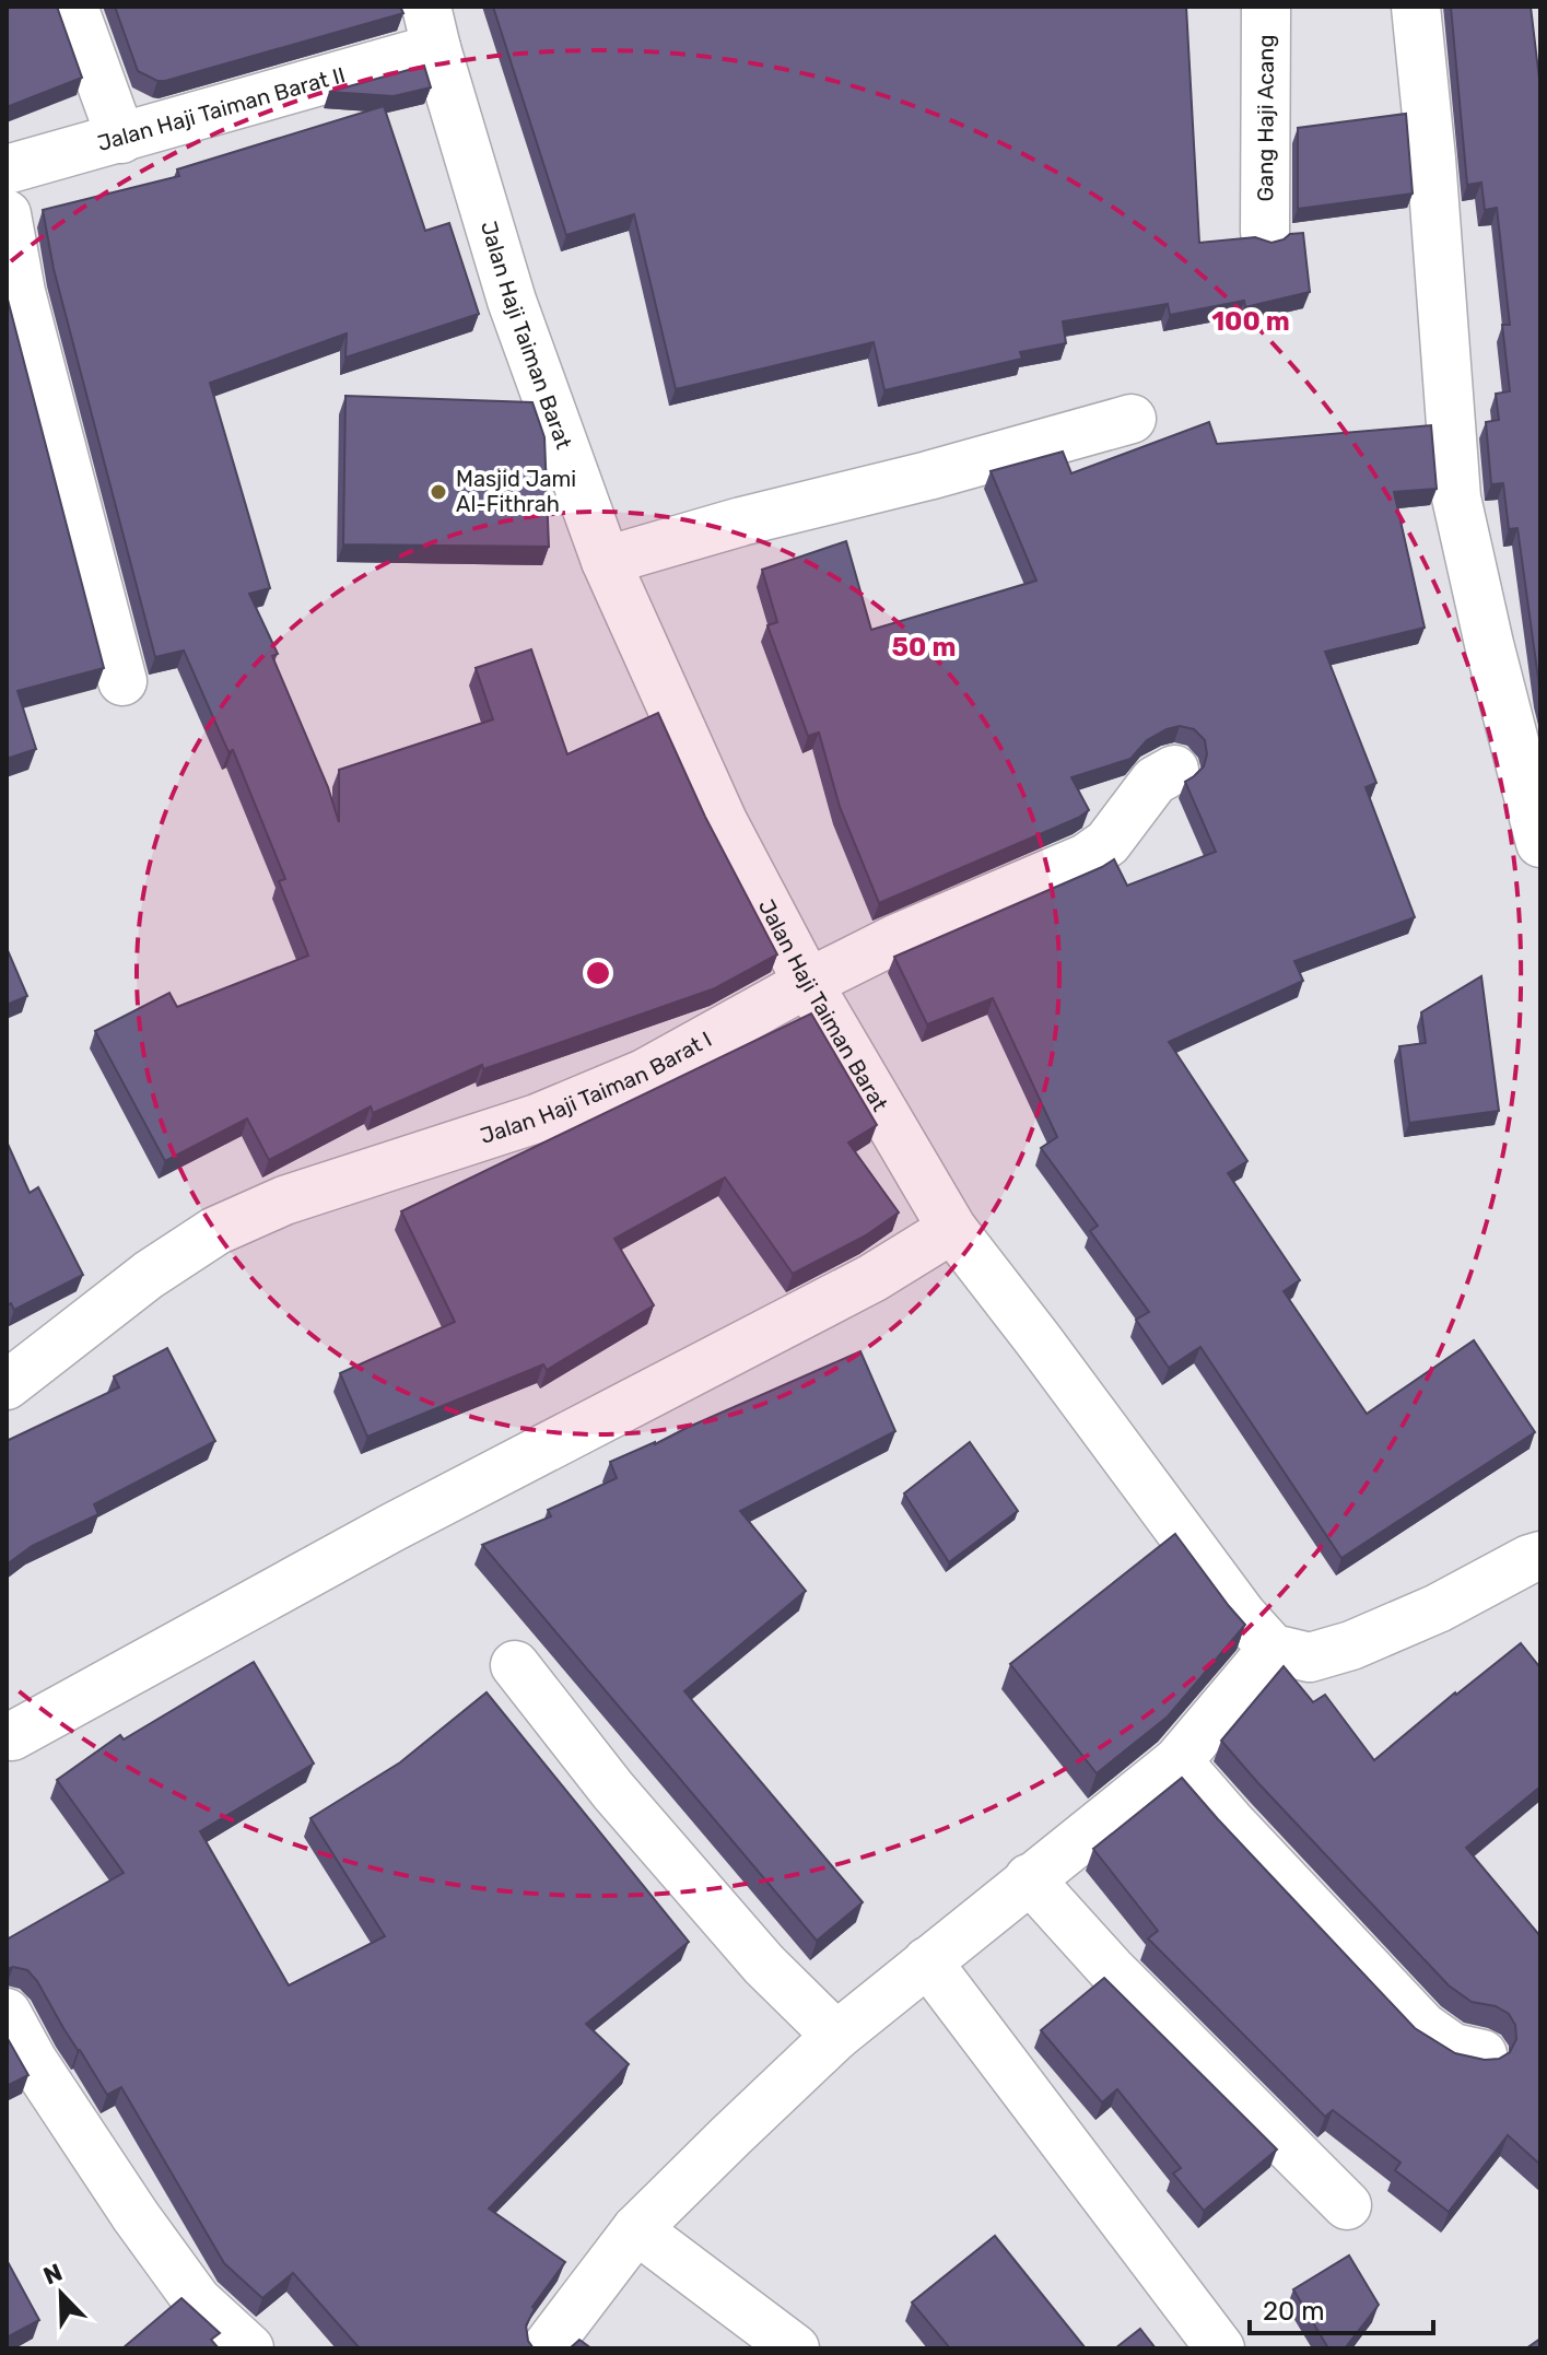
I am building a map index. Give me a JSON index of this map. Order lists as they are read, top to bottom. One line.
{"streets":{"street":["Jalan Haji Taiman Barat II","Gang Haji Acang","Jalan Haji Taiman Barat","Jalan Haji Taiman Barat I"]},"crossings":[["Jalan Haji Taiman Barat II","Jalan Haji Taiman Barat"],["Jalan Haji Taiman Barat","Jalan Haji Taiman Barat I"]],"places":["Masjid Jami Al-Fithrah"],"scale_bar":"20 m","north":"top left","rings":["100 m","50 m"]}
